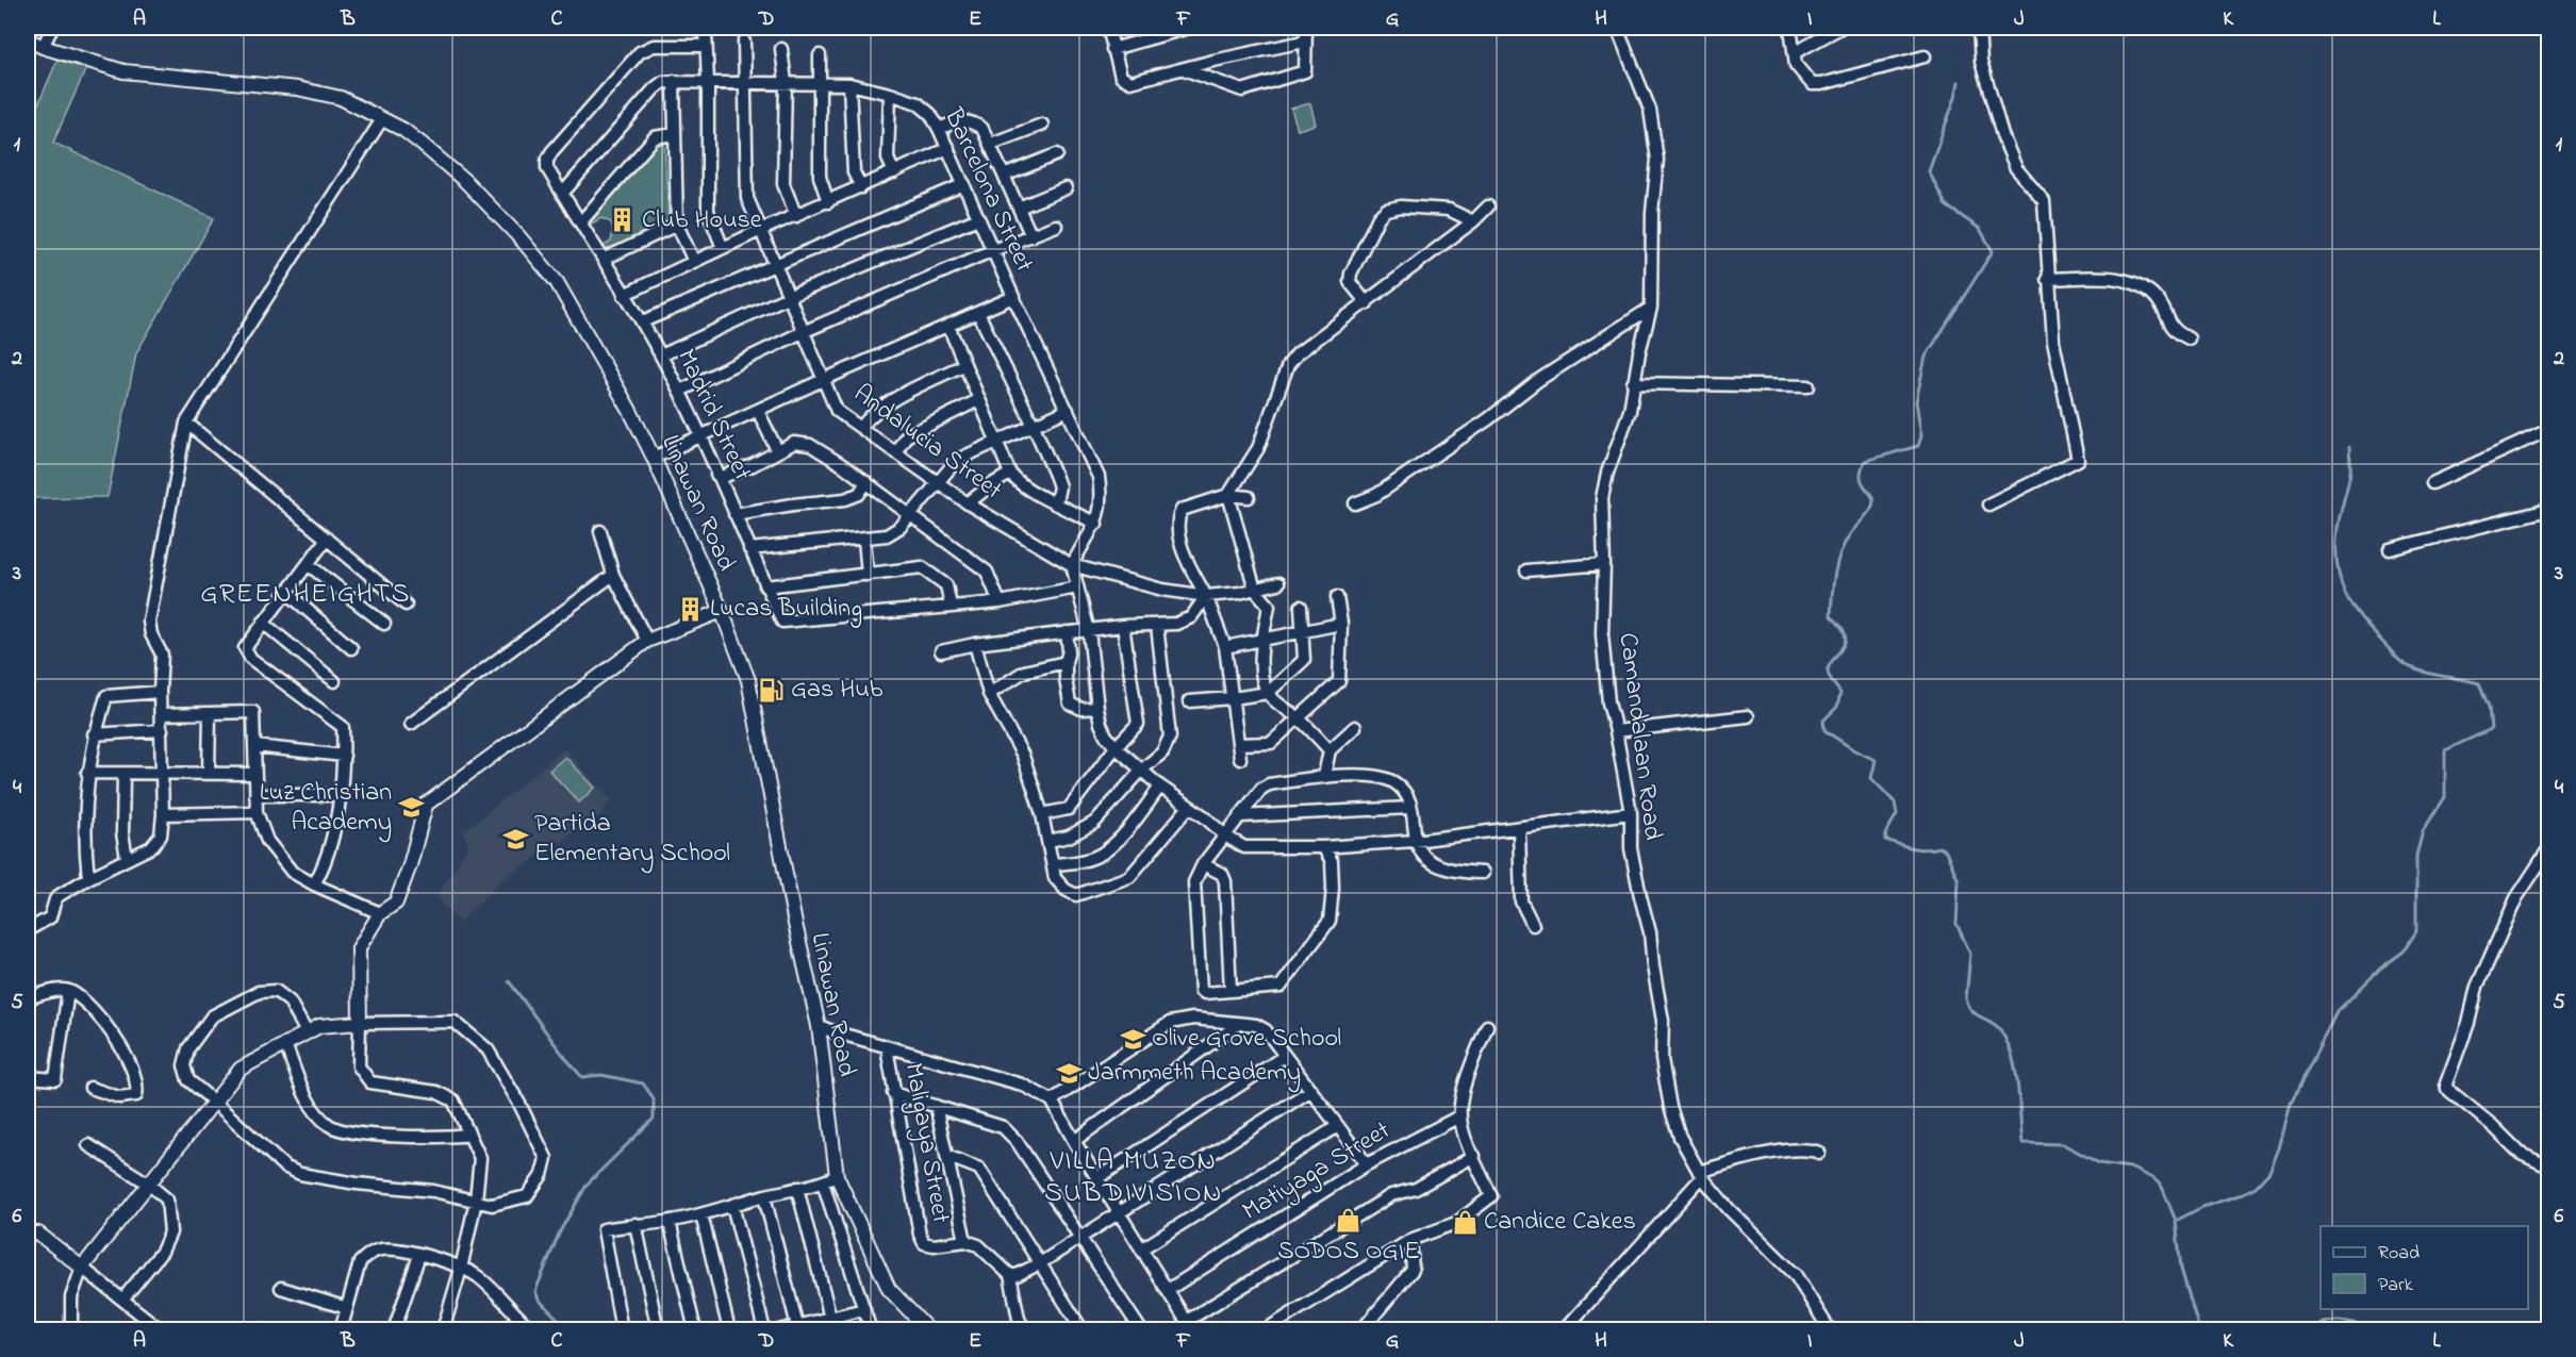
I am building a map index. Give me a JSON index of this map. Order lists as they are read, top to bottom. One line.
{"streets":{"street":["Barcelona Street","Madrid Street","Andalucia Street","Linawan Road","Camandalaan Road","Maligaya Street","Matiyaga Street"]},"crossings":[["Barcelona Street","Andalucia Street"]],"districts":["GREENHEIGHTS","VILLA MUZON SUBDIVISION"],"places":{"building":["Club House","Lucas Building"],"fuel station":["Gas Hub"],"school or university":["Luz Christian Academy","Partida Elementary School","Olive Grove School","Jarmmeth Academy"],"shop":["SODOS OGIE","Candice Cakes"]},"legend":["Road","Park"],"grid":{"columns":["A","B","C","D","E","F","G","H","I","J","K","L"],"rows":["1","2","3","4","5","6"]}}
